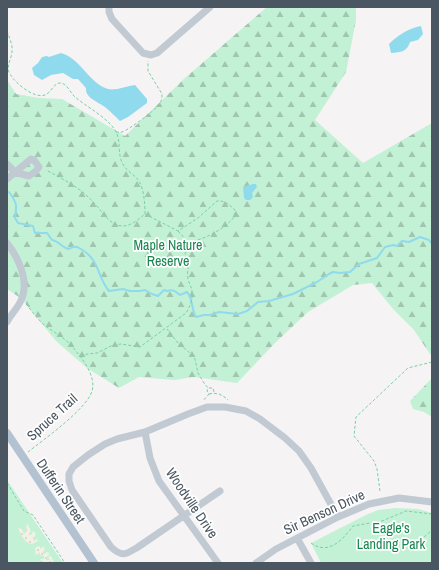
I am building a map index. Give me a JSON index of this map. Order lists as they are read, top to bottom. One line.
{"streets":{"main road":["Dufferin Street"],"street":["Woodville Drive","Sir Benson Drive"],"path":["Spruce Trail"]},"crossings":[["Spruce Trail","Dufferin Street"]],"parks":["Maple Nature Reserve","Eagle's Landing Park"]}
